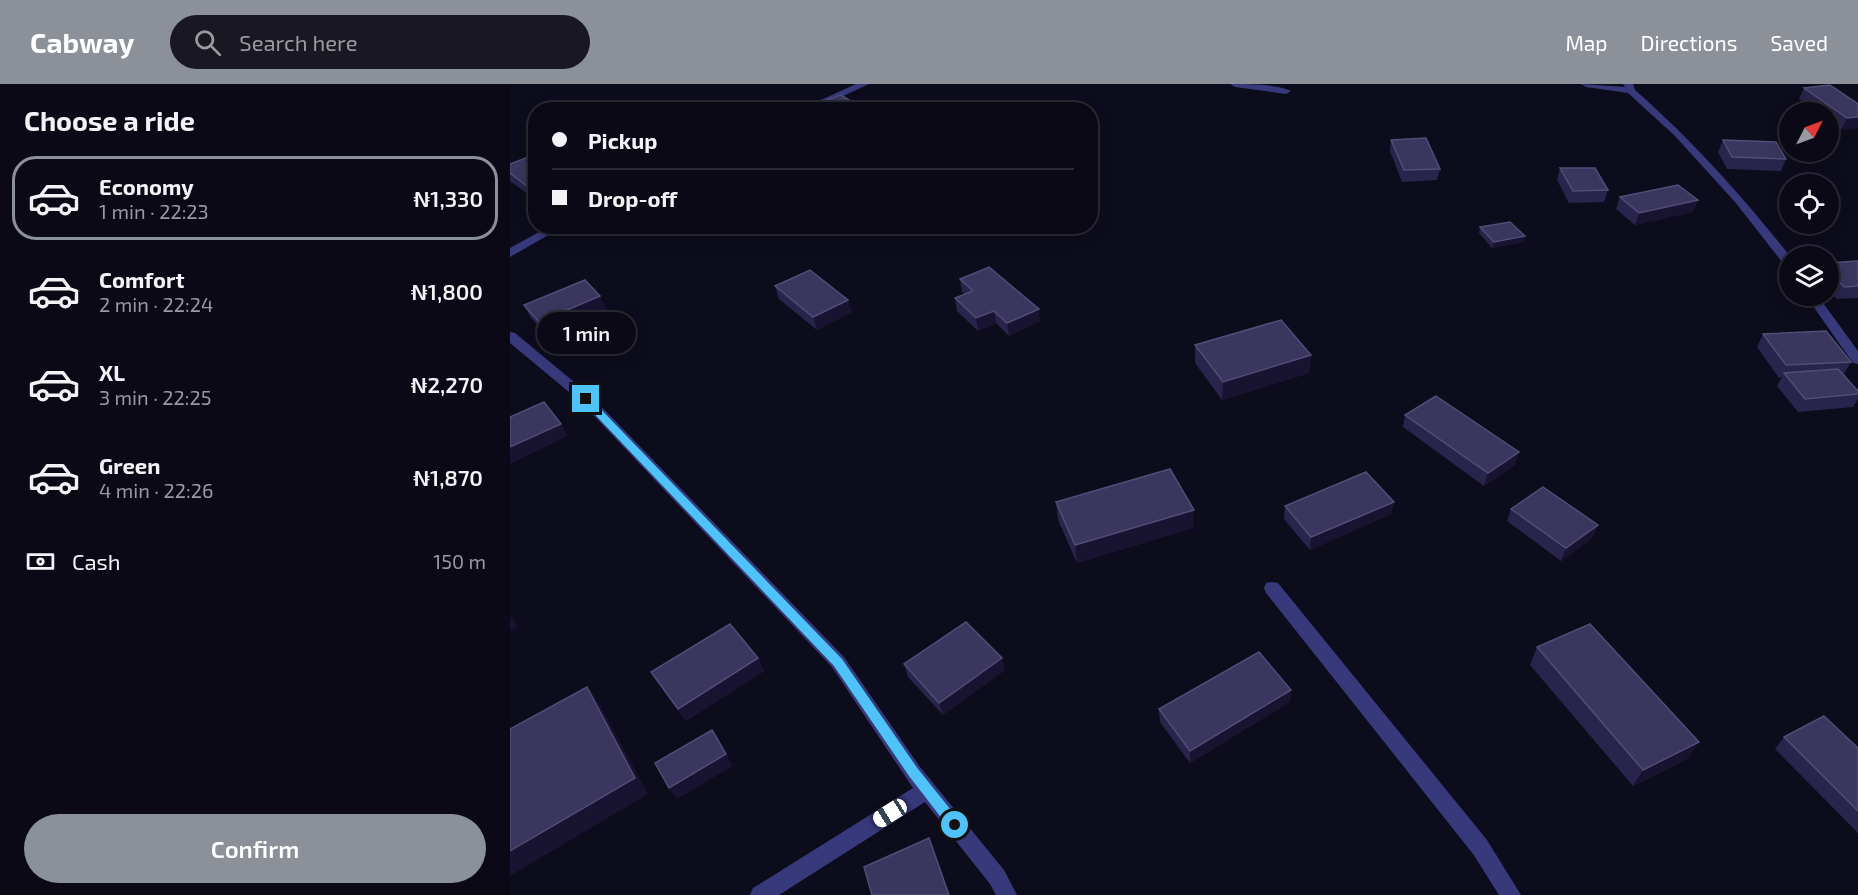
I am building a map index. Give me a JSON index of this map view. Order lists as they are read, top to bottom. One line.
{"north":"top right","page":{"header":"Cabway","search":"Search here","nav":["Map","Directions","Saved"],"heading":"Choose a ride","banner":["Pickup","Drop-off"],"list":[{"name":"Economy","note":"1 min · 22:23","value":"₦1,330"},{"name":"Comfort","note":"2 min · 22:24","value":"₦1,800"},{"name":"XL","note":"3 min · 22:25","value":"₦2,270"},{"name":"Green","note":"4 min · 22:26","value":"₦1,870"}],"bubble":"1 min","pay":["Cash","150 m"],"buttons":"Confirm"}}
